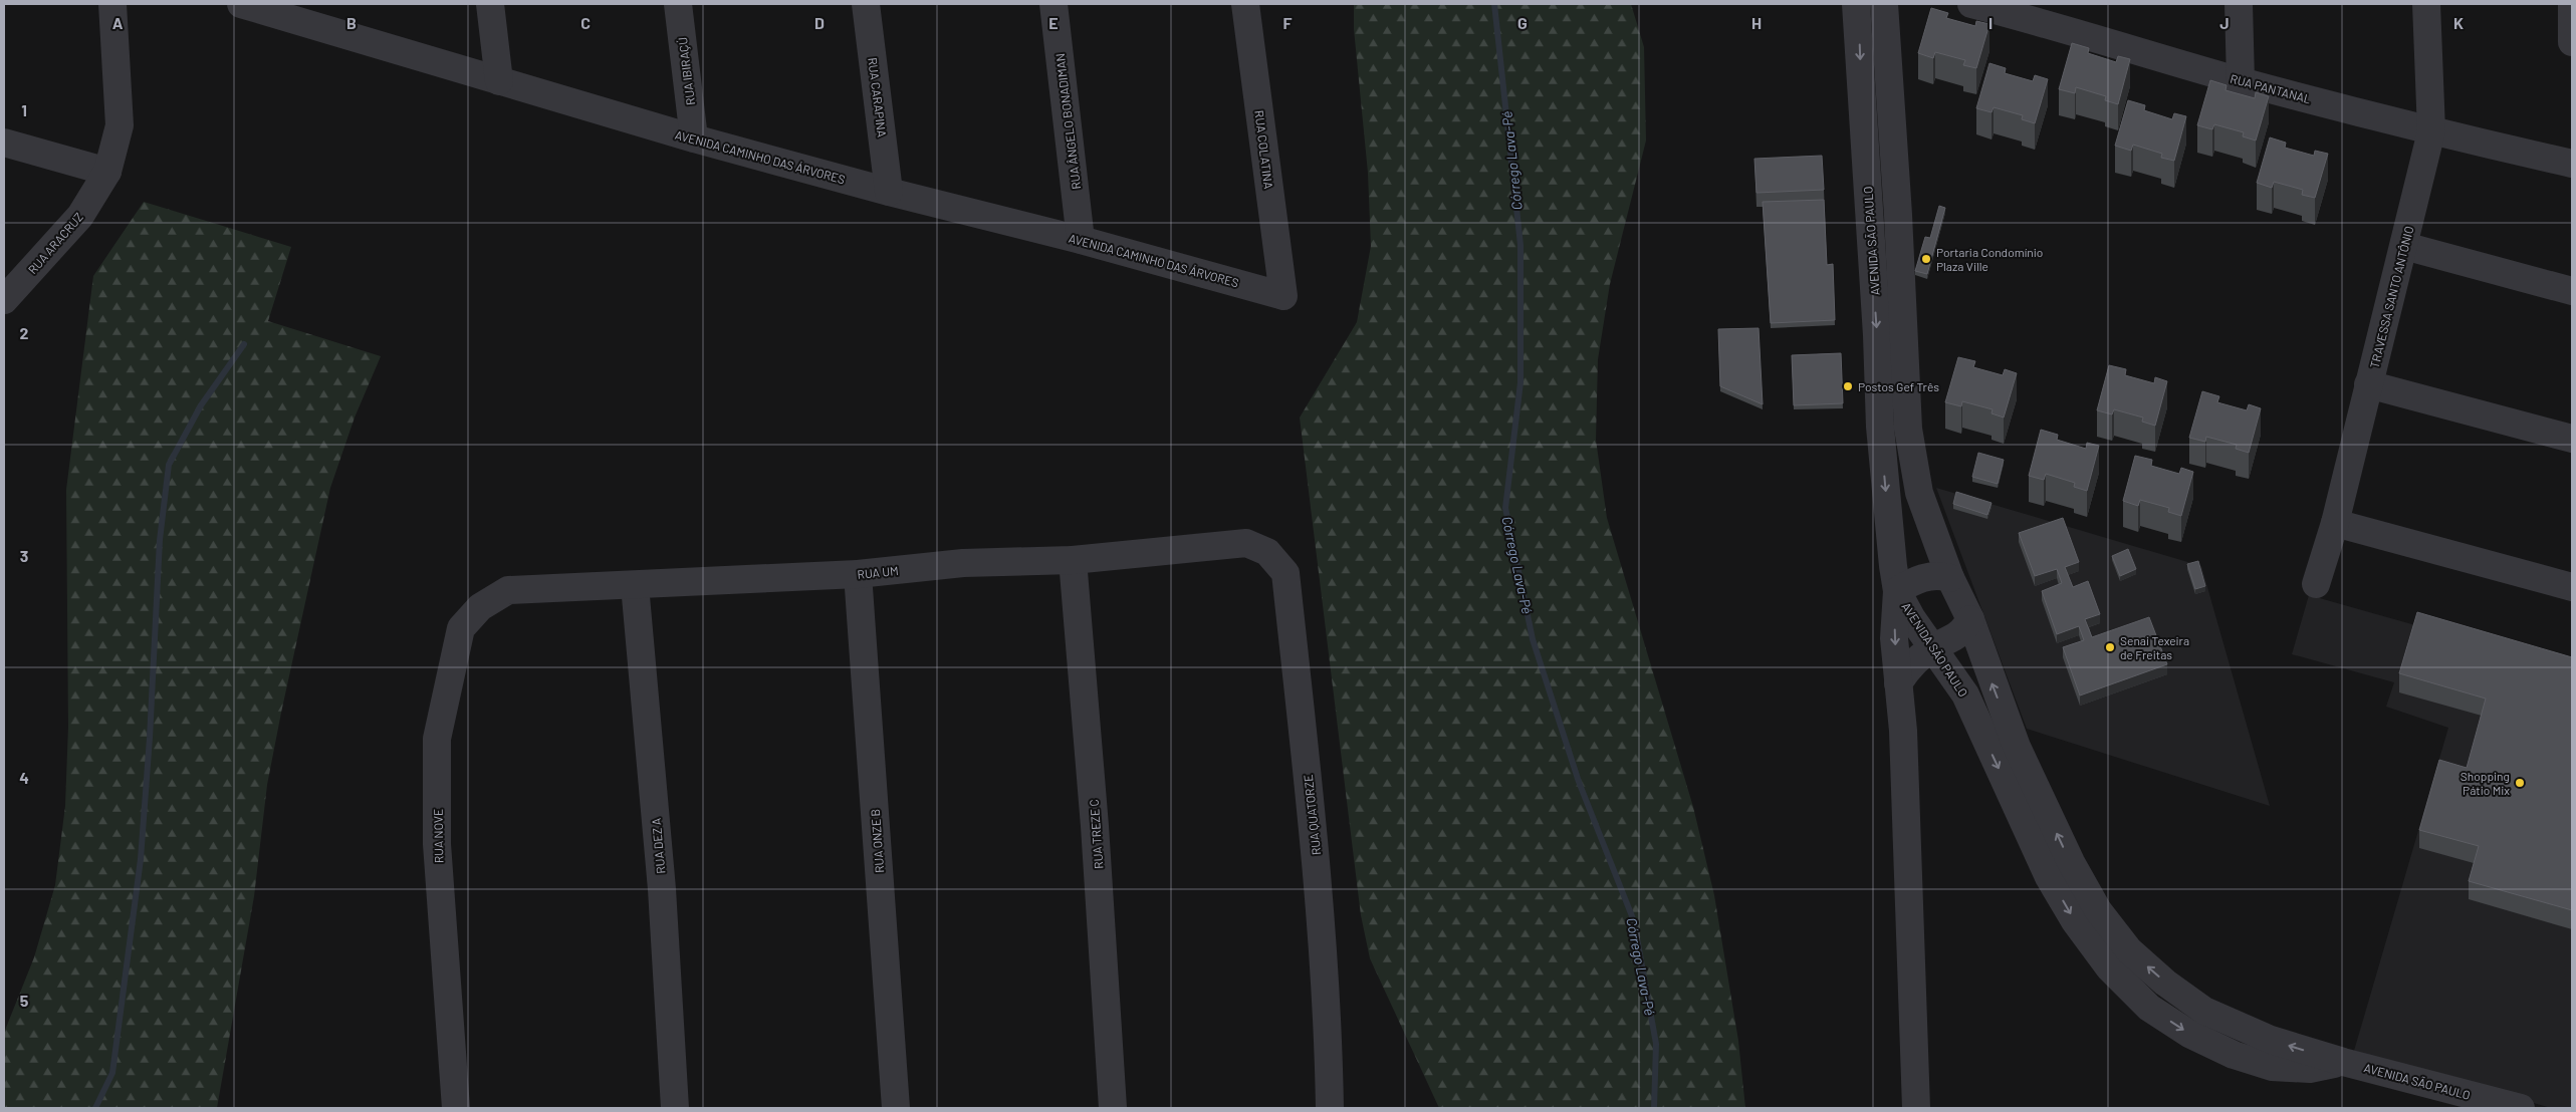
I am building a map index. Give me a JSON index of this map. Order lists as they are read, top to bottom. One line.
{"streets":{"street":["RUA IBIRAÇÚ","RUA PANTANAL","RUA CARAPINA","RUA ÂNGELO BONADIMAN","RUA COLATINA","AVENIDA CAMINHO DAS ÁRVORES","AVENIDA SÃO PAULO","RUA ARACRUZ","TRAVESSA SANTO ANTÔNIO","RUA UM","RUA QUATORZE","RUA TREZE C","RUA NOVE","RUA ONZE B","RUA DEZ A"]},"crossings":[["RUA IBIRAÇÚ","AVENIDA CAMINHO DAS ÁRVORES"],["RUA PANTANAL","TRAVESSA SANTO ANTÔNIO"],["RUA CARAPINA","AVENIDA CAMINHO DAS ÁRVORES"],["RUA ÂNGELO BONADIMAN","AVENIDA CAMINHO DAS ÁRVORES"],["RUA COLATINA","AVENIDA CAMINHO DAS ÁRVORES"],["RUA UM","RUA QUATORZE"],["RUA UM","RUA TREZE C"],["RUA UM","RUA NOVE"],["RUA UM","RUA ONZE B"],["RUA UM","RUA DEZ A"]],"water":["Córrego Lava-Pé"],"places":["Portaria Condomínio Plaza Ville","Postos Gef Três","Senai Texeira de Freitas","Shopping Pátio Mix"],"grid":{"columns":["A","B","C","D","E","F","G","H","I","J","K"],"rows":["1","2","3","4","5"]}}
